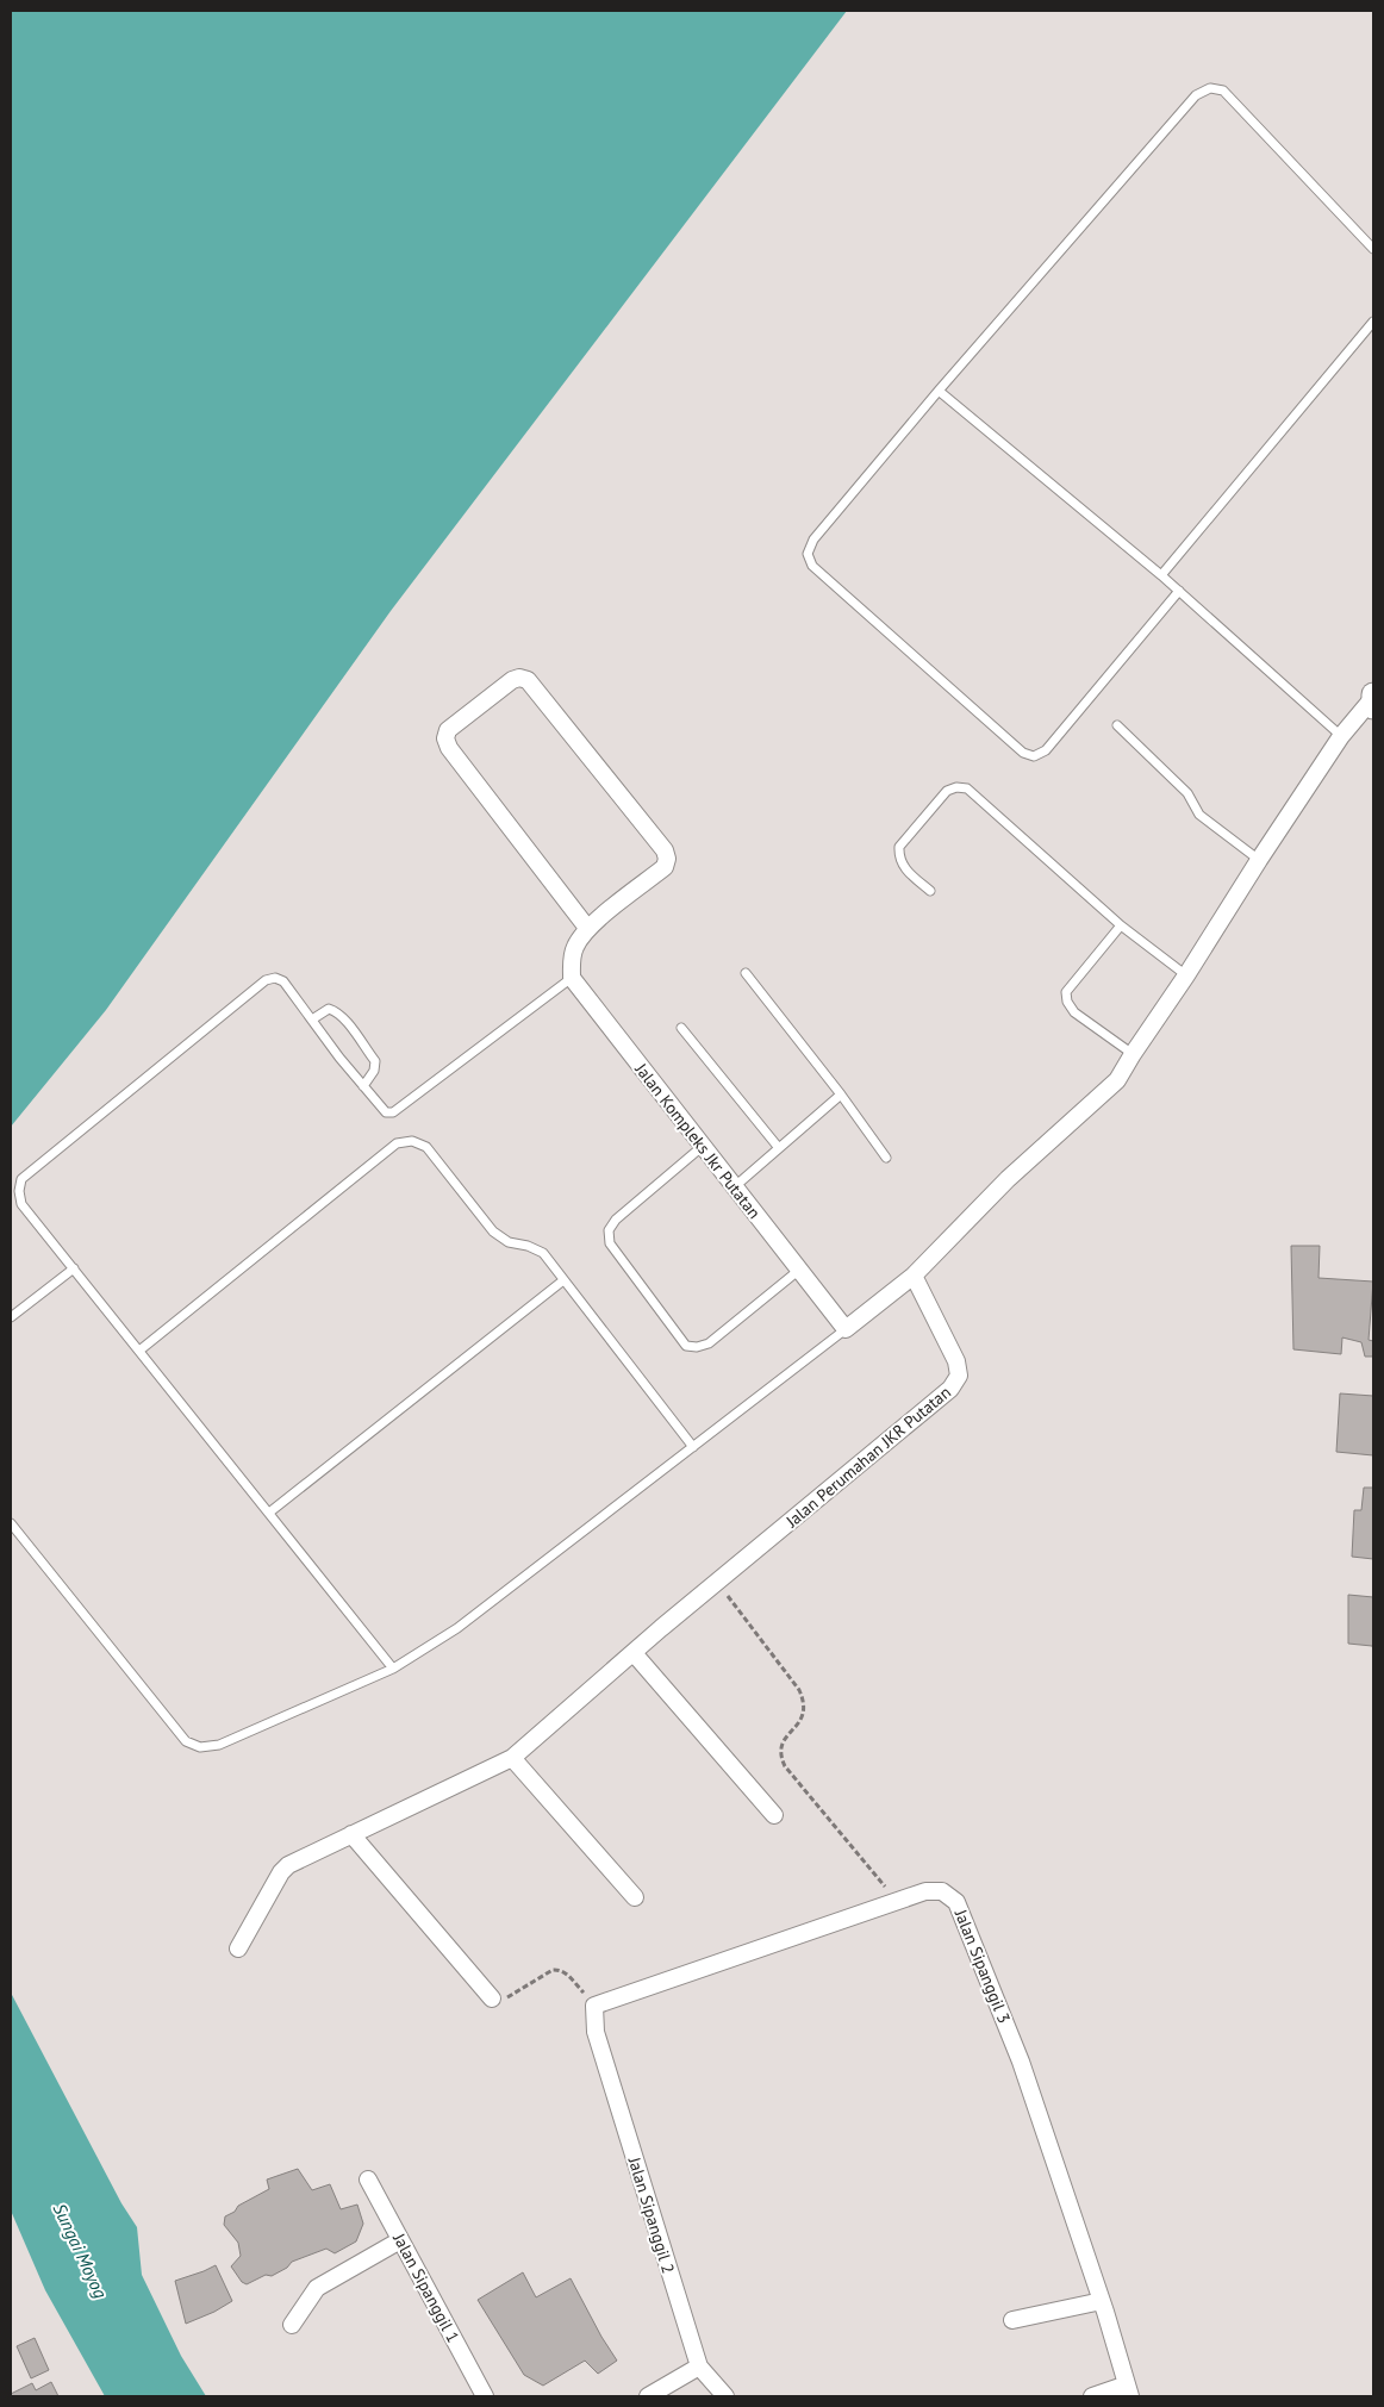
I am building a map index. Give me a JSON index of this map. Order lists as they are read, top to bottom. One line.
{"streets":{"street":["Jalan Kompleks Jkr Putatan","Jalan Perumahan JKR Putatan","Jalan Sipanggil 3","Jalan Sipanggil 2","Jalan Sipanggil 1"]},"crossings":[["Jalan Sipanggil 3","Jalan Sipanggil 2"]],"water":["Sungai Moyog"]}
